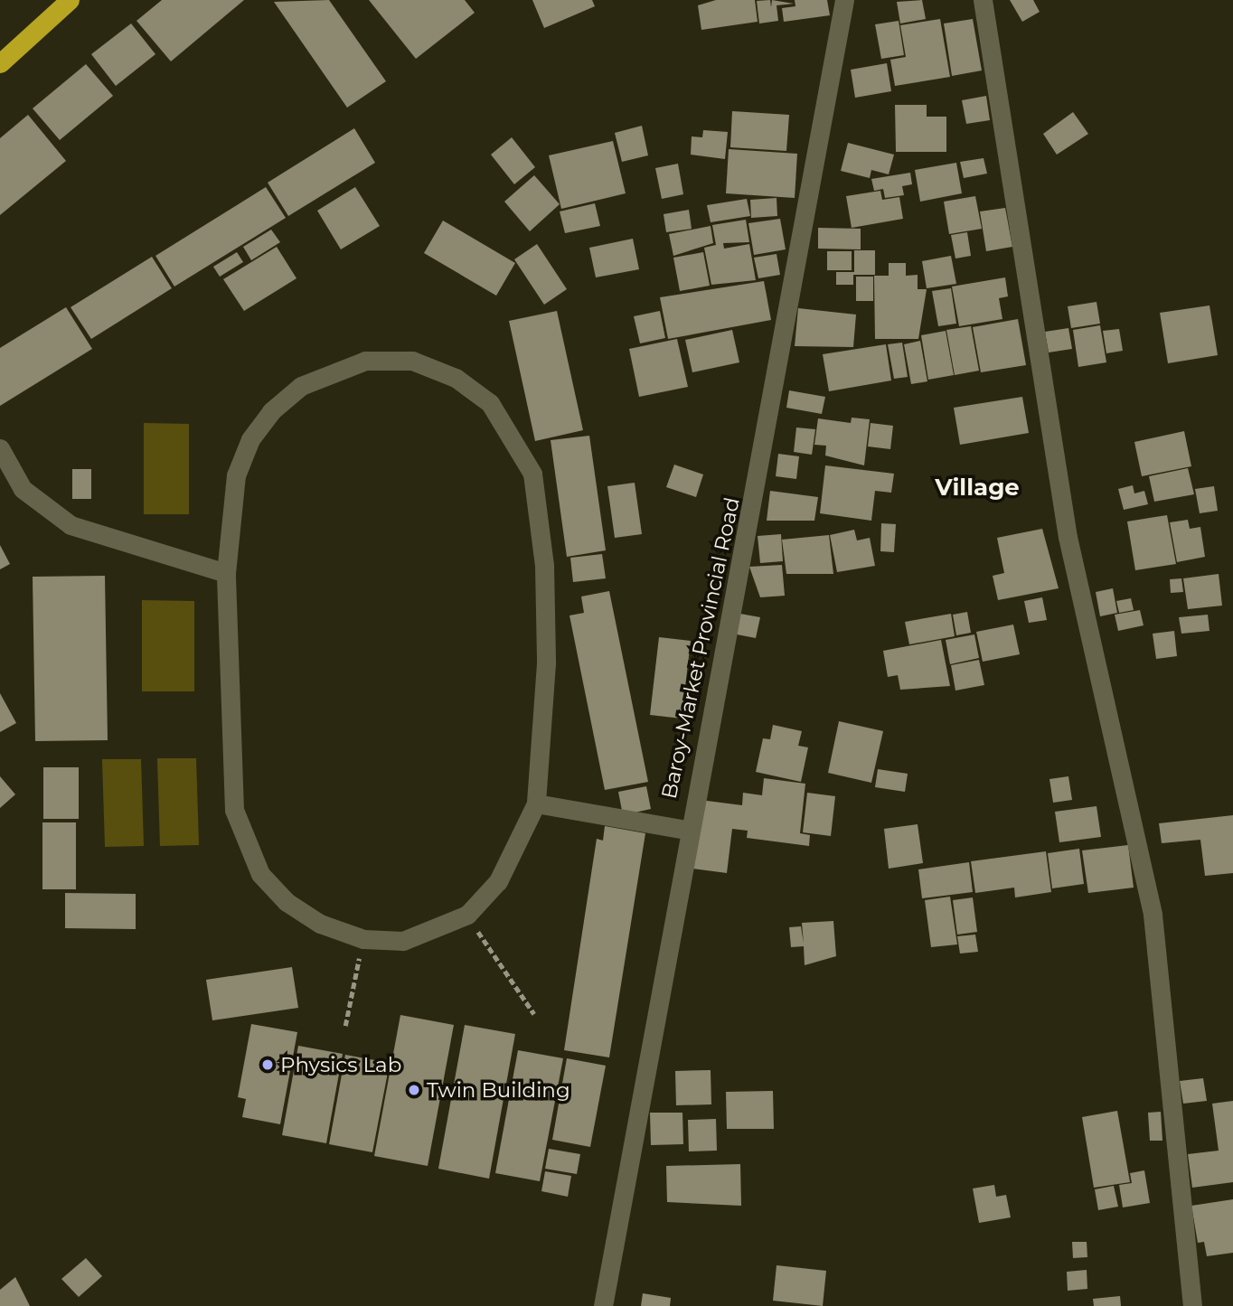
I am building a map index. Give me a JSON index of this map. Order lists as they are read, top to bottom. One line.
{"streets":{"street":["Baroy-Market Provincial Road"]},"districts":["Village"],"places":["Physics Lab","Twin Building"]}
